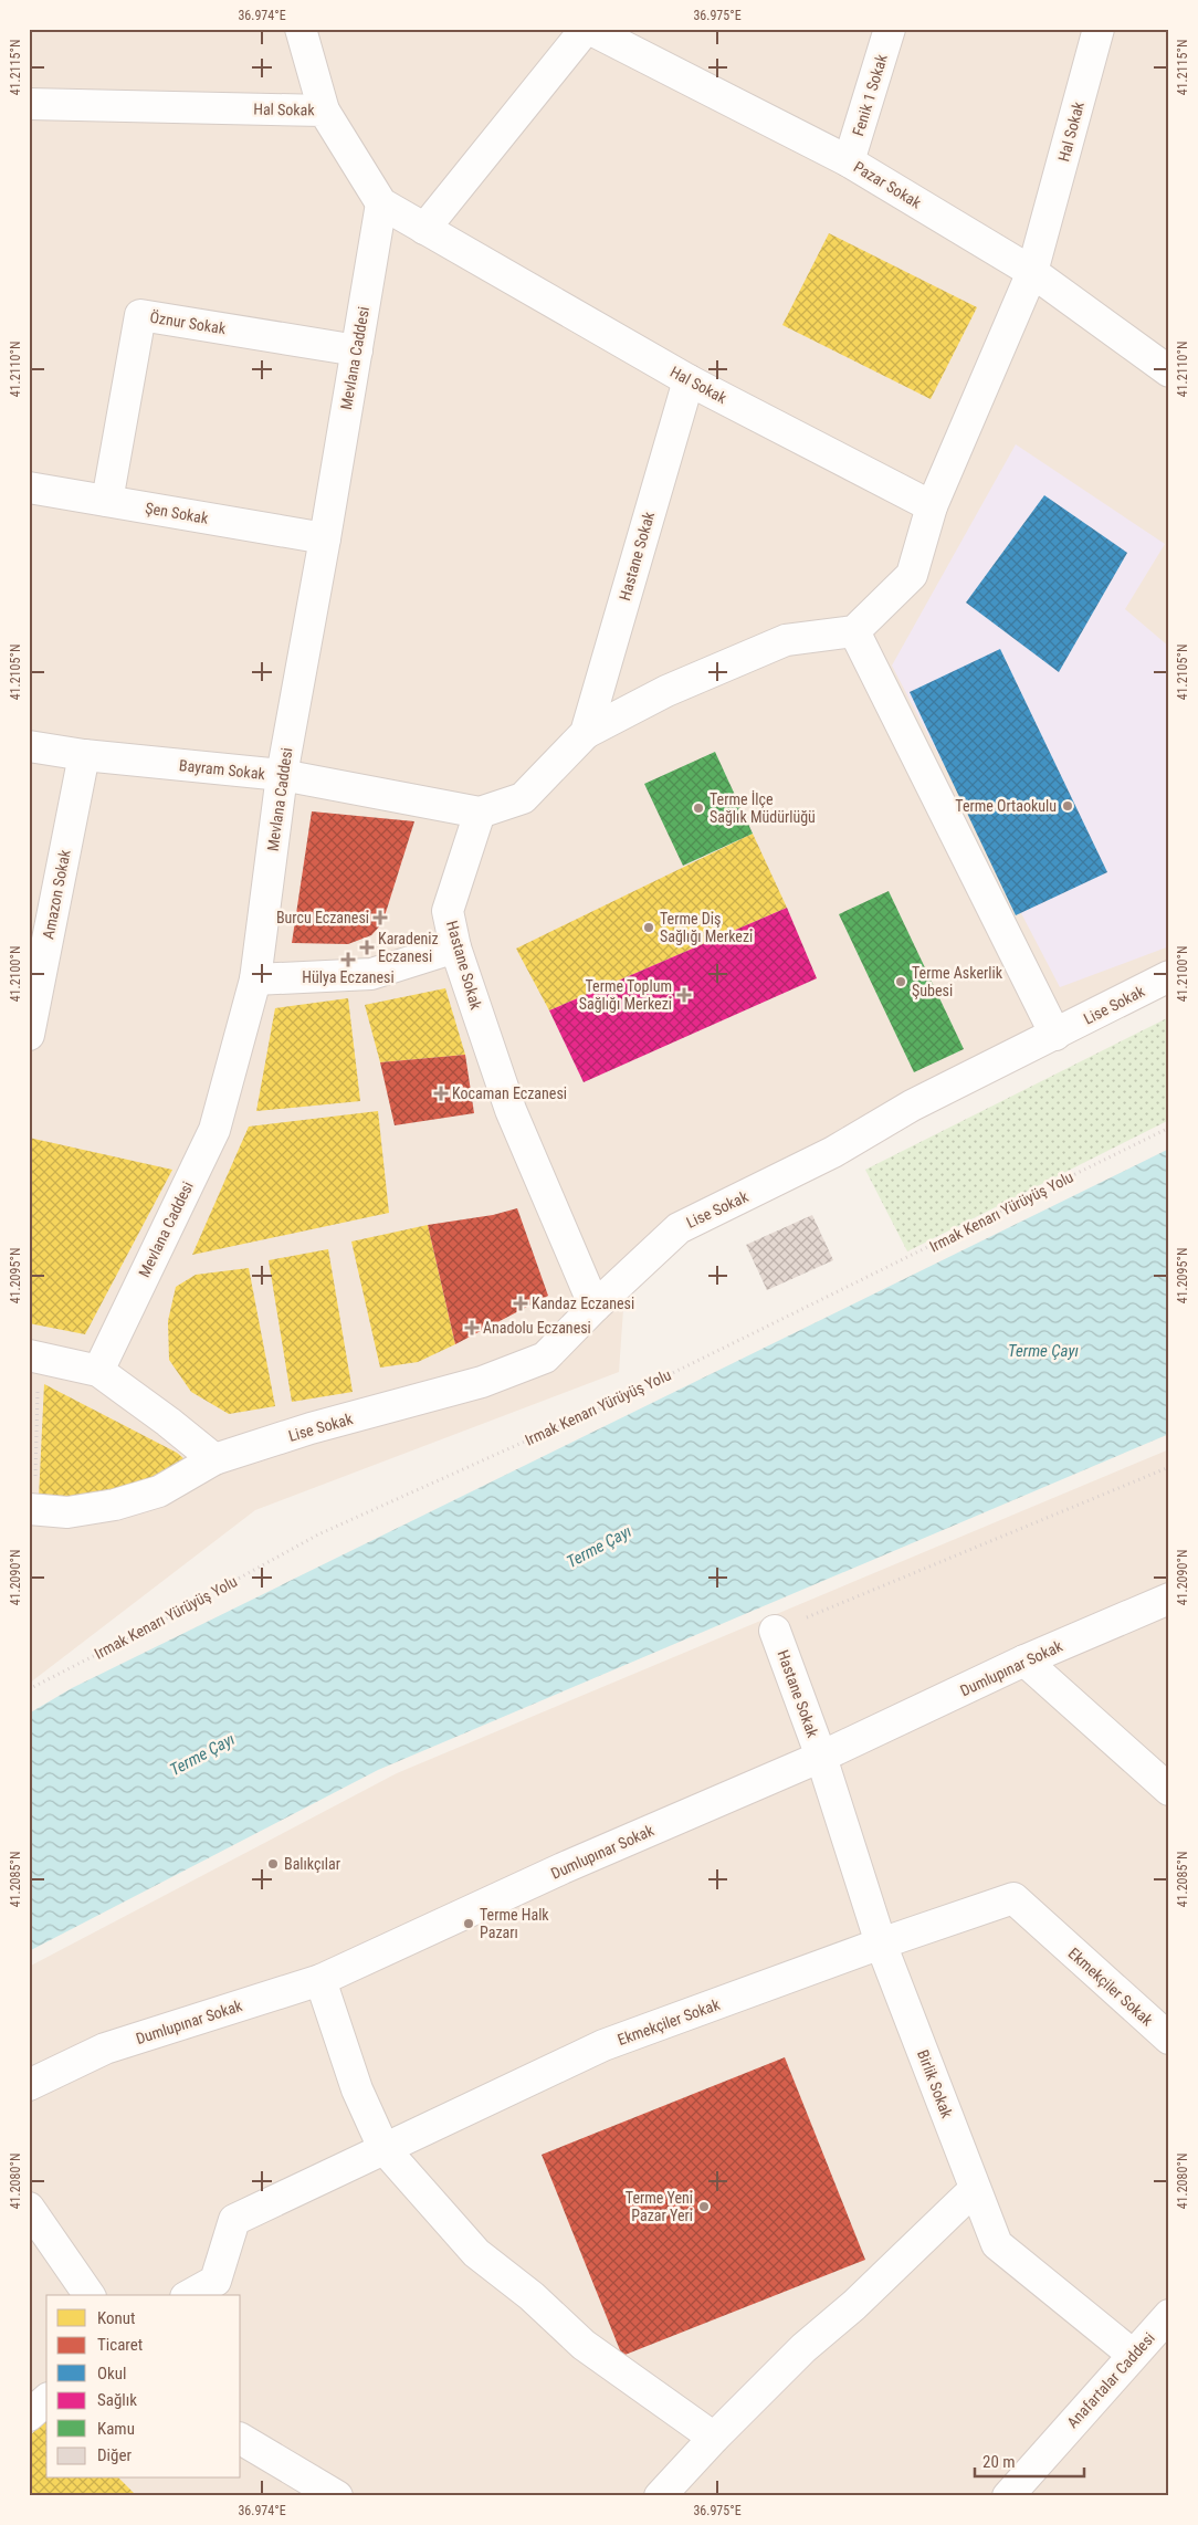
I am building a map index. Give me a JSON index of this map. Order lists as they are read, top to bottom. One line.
{"streets":{"street":["Fenik 1 Sokak","Hal Sokak","Pazar Sokak","Öznur Sokak","Mevlana Caddesi","Şen Sokak","Hastane Sokak","Bayram Sokak","Amazon Sokak","Lise Sokak","Dumlupınar Sokak","Ekmekçiler Sokak","Birlik Sokak","Anafartalar Caddesi"],"path":["Irmak Kenarı Yürüyüş Yolu"]},"crossings":[["Fenik 1 Sokak","Pazar Sokak"],["Hal Sokak","Pazar Sokak"],["Hal Sokak","Mevlana Caddesi"],["Hal Sokak","Hastane Sokak"],["Öznur Sokak","Mevlana Caddesi"],["Öznur Sokak","Şen Sokak"],["Mevlana Caddesi","Şen Sokak"],["Mevlana Caddesi","Bayram Sokak"],["Hastane Sokak","Bayram Sokak"],["Hastane Sokak","Lise Sokak"],["Hastane Sokak","Dumlupınar Sokak"],["Hastane Sokak","Birlik Sokak"],["Bayram Sokak","Amazon Sokak"],["Dumlupınar Sokak","Birlik Sokak"],["Ekmekçiler Sokak","Birlik Sokak"],["Birlik Sokak","Anafartalar Caddesi"]],"water":["Terme Çayı"],"places":{"other":["Terme Ortaokulu","Terme İlçe Sağlık Müdürlüğü","Terme Diş Sağlığı Merkezi","Terme Askerlik Şubesi","Balıkçılar","Terme Halk Pazarı","Terme Yeni Pazar Yeri"],"health":["Burcu Eczanesi","Karadeniz Eczanesi","Hülya Eczanesi","Terme Toplum Sağlığı Merkezi","Kocaman Eczanesi","Kandaz Eczanesi","Anadolu Eczanesi"]},"legend":["Konut","Ticaret","Okul","Sağlık","Kamu","Diğer"],"scale_bar":"20 m","coordinates":["36.974°E","36.975°E","41.2115°N","41.2110°N","41.2105°N","41.2100°N","41.2095°N","41.2090°N","41.2085°N","41.2080°N"]}
